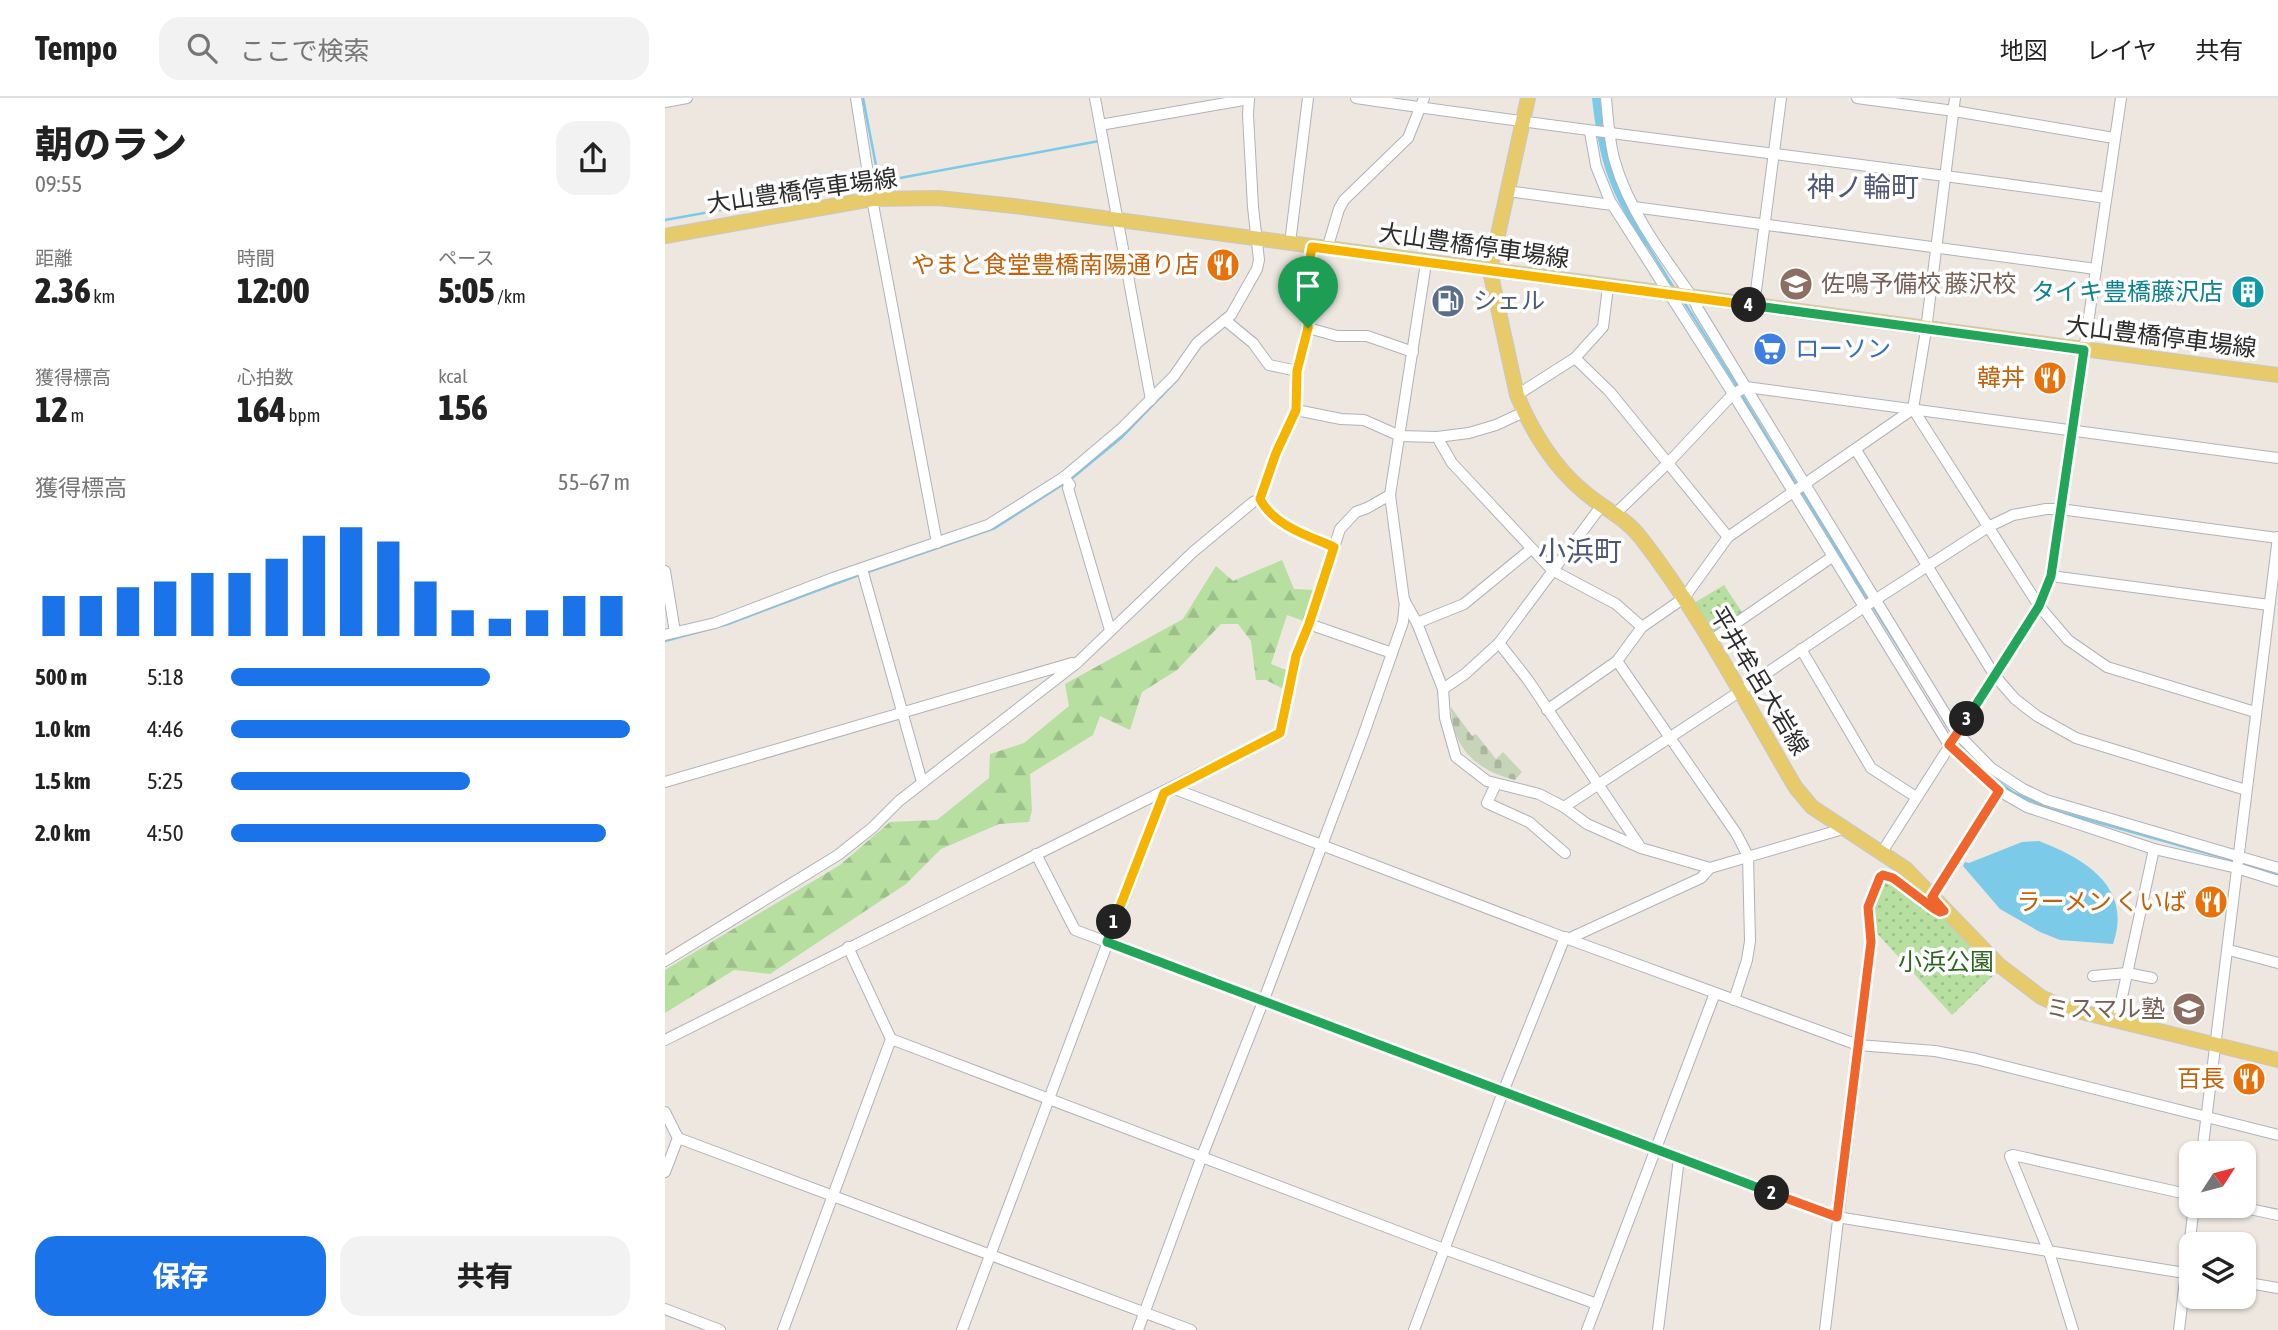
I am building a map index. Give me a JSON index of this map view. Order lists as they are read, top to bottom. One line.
{"streets":{"main road":["大山豊橋停車場線","平井牟呂大岩線"]},"crossings":[["大山豊橋停車場線","平井牟呂大岩線"]],"districts":["神ノ輪町","小浜町"],"parks":["小浜公園"],"places":{"restaurant":["やまと食堂豊橋南陽通り店","韓丼","ラーメン くいば","百長"],"school or university":["佐鳴予備校 藤沢校","ミスマル塾"],"building":["タイキ豊橋藤沢店"],"fuel station":["シェル"],"supermarket":["ローソン"]},"north":"top right","page":{"header":"Tempo","search":"ここで検索","nav":["地図","レイヤ","共有"],"heading":["朝のラン","09:55"],"stats":[["距離","2.36 km"],["時間","12:00"],["ペース","5:05 /km"],["獲得標高","12 m"],["心拍数","164 bpm"],["kcal","156"]],"pins":["4","3","1","2"],"chart":["獲得標高","55–67 m"],"list":[{"name":"500 m","note":"5:18"},{"name":"1.0 km","note":"4:46"},{"name":"1.5 km","note":"5:25"},{"name":"2.0 km","note":"4:50"}],"buttons":["保存","共有"]}}
